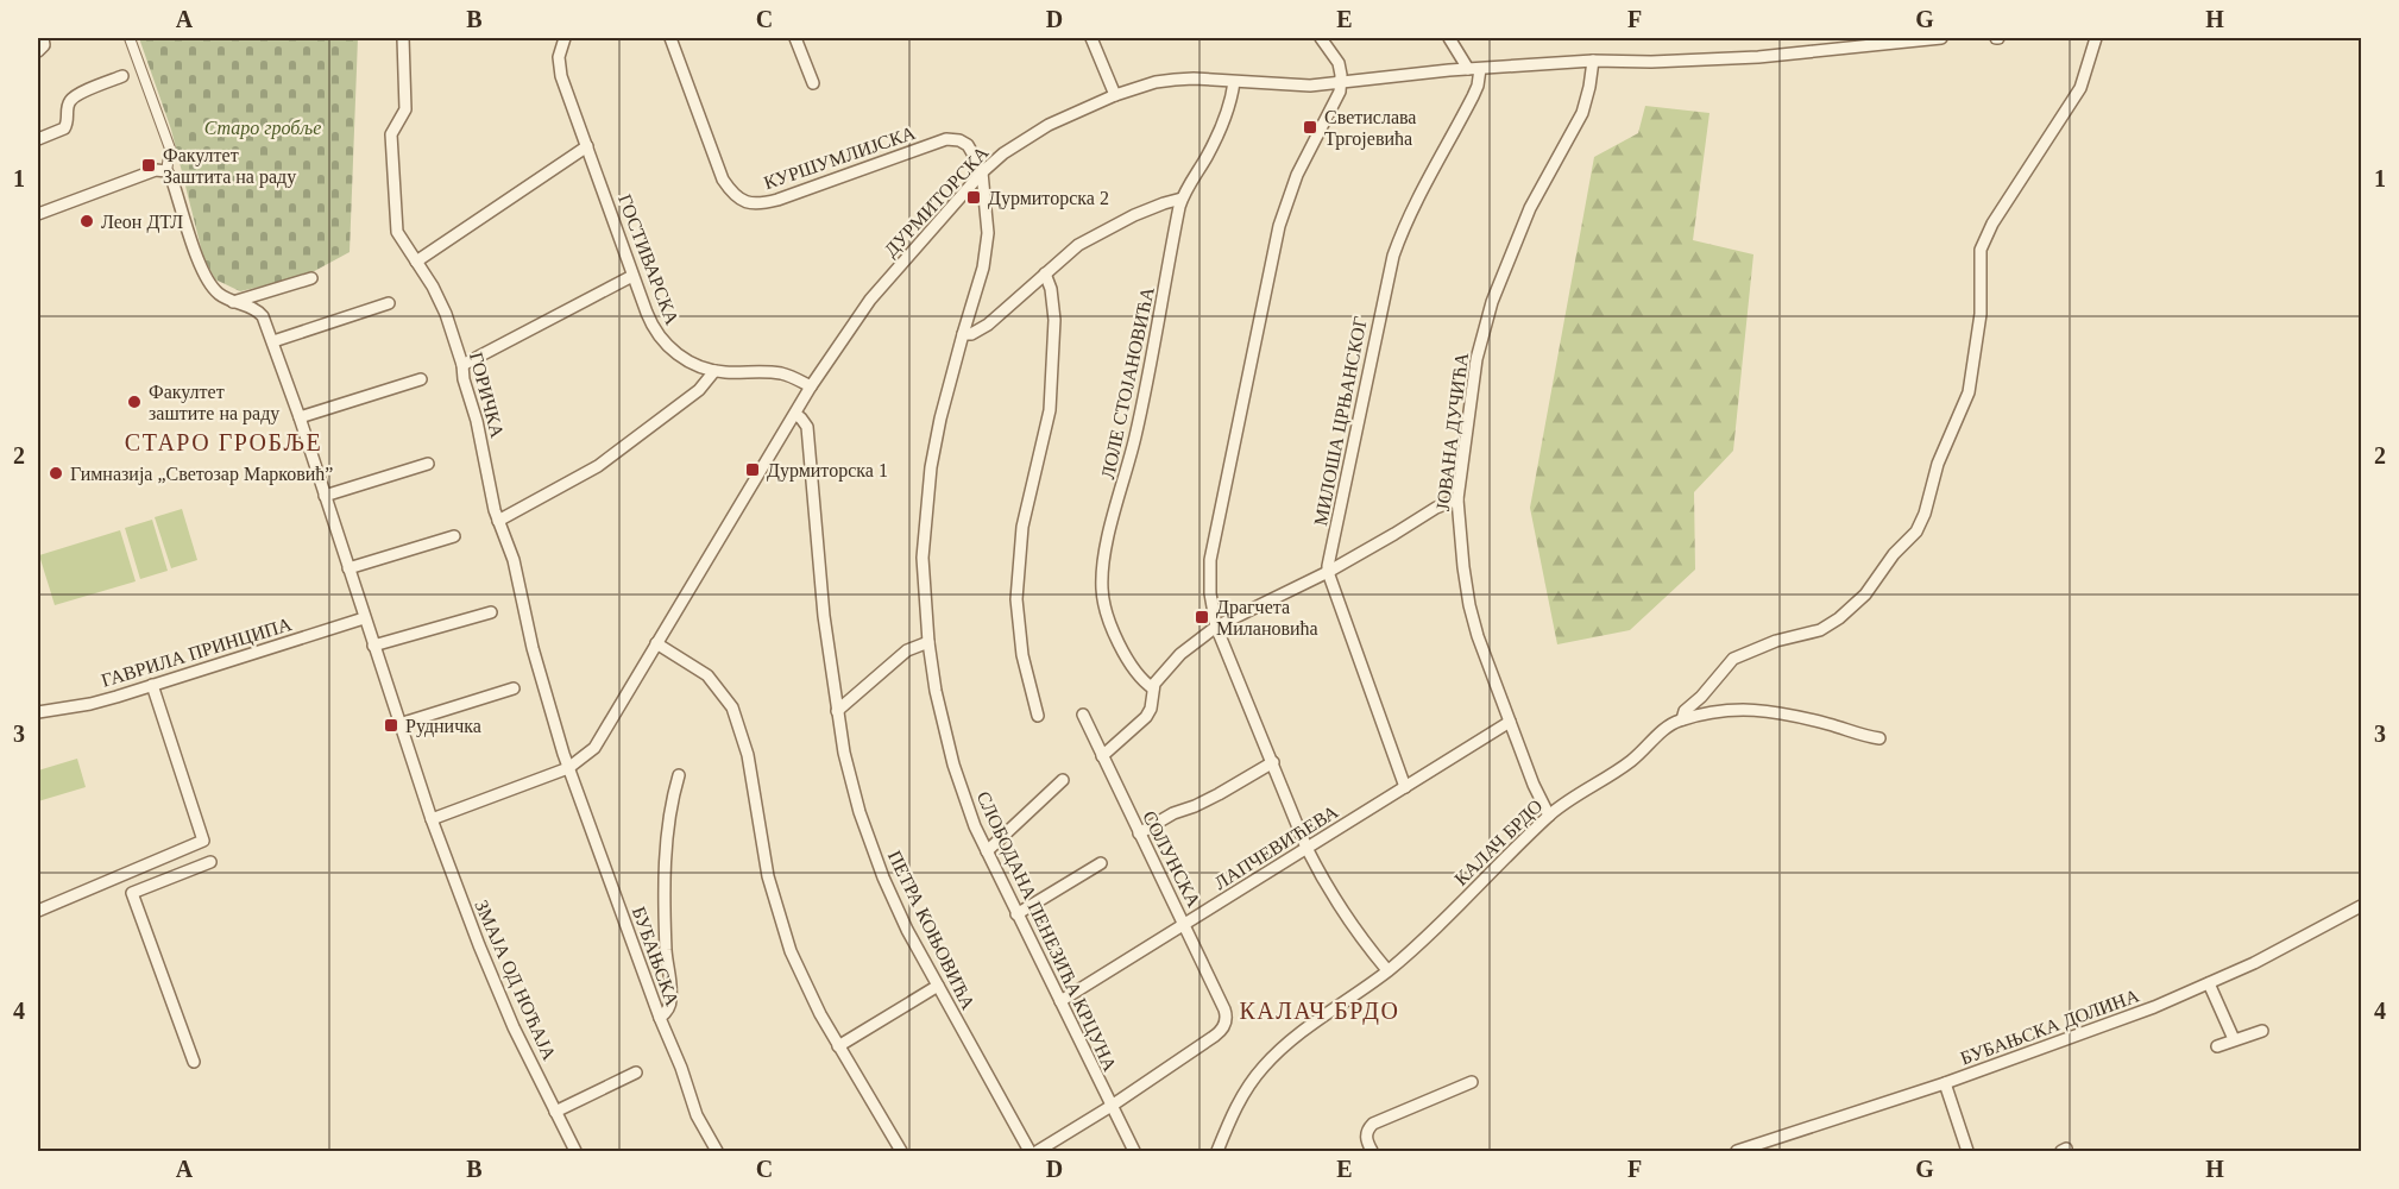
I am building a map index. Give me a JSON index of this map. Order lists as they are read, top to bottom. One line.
{"streets":{"street":["КУРШУМЛИЈСКА","ДУРМИТОРСКА","ГОСТИВАРСКА","ЛОЛЕ СТОЈАНОВИЋА","ГОРИЧКА","МИЛОША ЦРЊАНСКОГ","ЈОВАНА ДУЧИЋА","ГАВРИЛА ПРИНЦИПА","КАЛАЧ БРДО","ЛАПЧЕВИЋЕВА","СОЛУНСКА","ПЕТРА КОЊОВИЋА","СЛОБОДАНА ПЕНЕЗИЋА КРЦУНА","БУБАЊСКА","ЗМАЈА ОД НОЋАЈА","БУБАЊСКА ДОЛИНА"]},"crossings":[["КУРШУМЛИЈСКА","ДУРМИТОРСКА"],["КУРШУМЛИЈСКА","СЛОБОДАНА ПЕНЕЗИЋА КРЦУНА"],["ДУРМИТОРСКА","ГОСТИВАРСКА"],["ДУРМИТОРСКА","ЛОЛЕ СТОЈАНОВИЋА"],["ДУРМИТОРСКА","ГОРИЧКА"],["ДУРМИТОРСКА","МИЛОША ЦРЊАНСКОГ"],["ДУРМИТОРСКА","ЈОВАНА ДУЧИЋА"],["ДУРМИТОРСКА","ПЕТРА КОЊОВИЋА"],["ДУРМИТОРСКА","СЛОБОДАНА ПЕНЕЗИЋА КРЦУНА"],["ДУРМИТОРСКА","БУБАЊСКА"],["ДУРМИТОРСКА","ЗМАЈА ОД НОЋАЈА"],["ГОРИЧКА","БУБАЊСКА"],["ЈОВАНА ДУЧИЋА","КАЛАЧ БРДО"],["ЈОВАНА ДУЧИЋА","ЛАПЧЕВИЋЕВА"],["ЛАПЧЕВИЋЕВА","СОЛУНСКА"],["ЛАПЧЕВИЋЕВА","СЛОБОДАНА ПЕНЕЗИЋА КРЦУНА"],["СОЛУНСКА","СЛОБОДАНА ПЕНЕЗИЋА КРЦУНА"]],"districts":["СТАРО ГРОБЉЕ","КАЛАЧ БРДО"],"parks":["Старо гробље"],"places":{"transit":["Светислава Тргојевића","Факултет Заштита на раду","Дурмиторска 2","Дурмиторска 1","Драгчета Милановића","Рудничка"],"other":["Леон ДТЛ","Факултет заштите на раду","Гимназија „Светозар Марковић”"]},"grid":{"columns":["A","B","C","D","E","F","G","H"],"rows":["1","2","3","4"]}}
